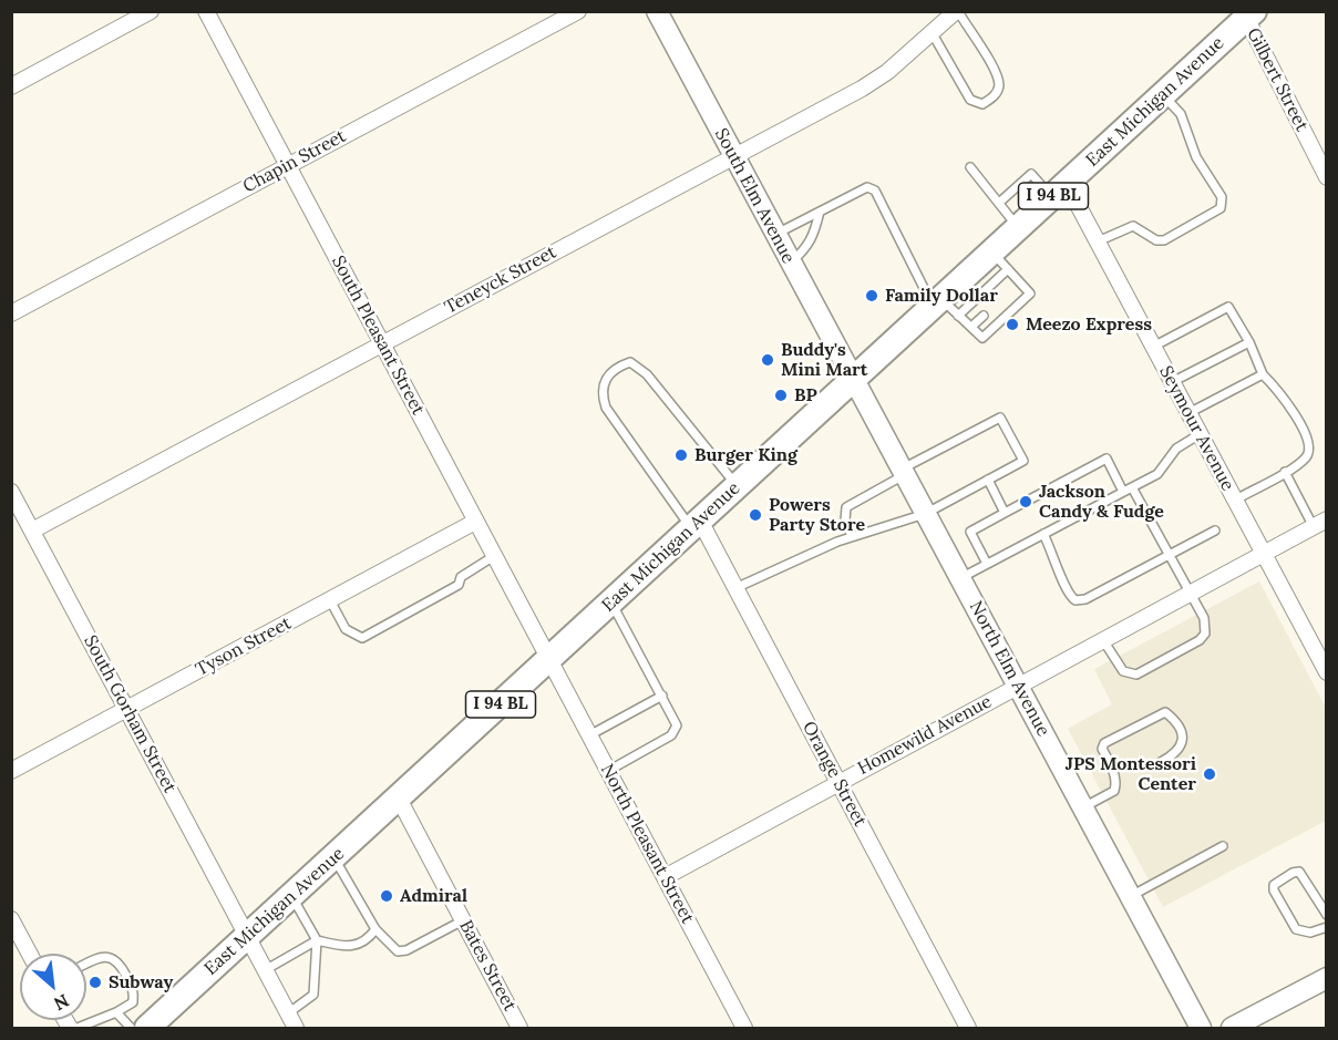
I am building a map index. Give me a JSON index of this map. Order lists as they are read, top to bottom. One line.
{"streets":{"main road":["East Michigan Avenue","I 94 BL"],"street":["Gilbert Street","Chapin Street","South Elm Avenue","Teneyck Street","South Pleasant Street","Seymour Avenue","Tyson Street","North Elm Avenue","South Gorham Street","Homewild Avenue","Orange Street","North Pleasant Street","Bates Street"]},"crossings":[["Gilbert Street","East Michigan Avenue"],["East Michigan Avenue","South Elm Avenue"],["East Michigan Avenue","South Pleasant Street"],["East Michigan Avenue","Seymour Avenue"],["East Michigan Avenue","North Elm Avenue"],["East Michigan Avenue","South Gorham Street"],["East Michigan Avenue","Orange Street"],["East Michigan Avenue","North Pleasant Street"],["East Michigan Avenue","Bates Street"],["Chapin Street","South Pleasant Street"],["South Elm Avenue","Teneyck Street"],["South Elm Avenue","North Elm Avenue"],["Teneyck Street","South Pleasant Street"],["Teneyck Street","South Gorham Street"],["South Pleasant Street","Tyson Street"],["South Pleasant Street","North Pleasant Street"],["Seymour Avenue","Homewild Avenue"],["Tyson Street","South Gorham Street"],["North Elm Avenue","Homewild Avenue"],["Homewild Avenue","Orange Street"],["Homewild Avenue","North Pleasant Street"]],"places":["Family Dollar","Meezo Express","Buddy's Mini Mart","BP","Burger King","Jackson Candy & Fudge","Powers Party Store","JPS Montessori Center","Admiral","Subway"],"north":"bottom right"}
